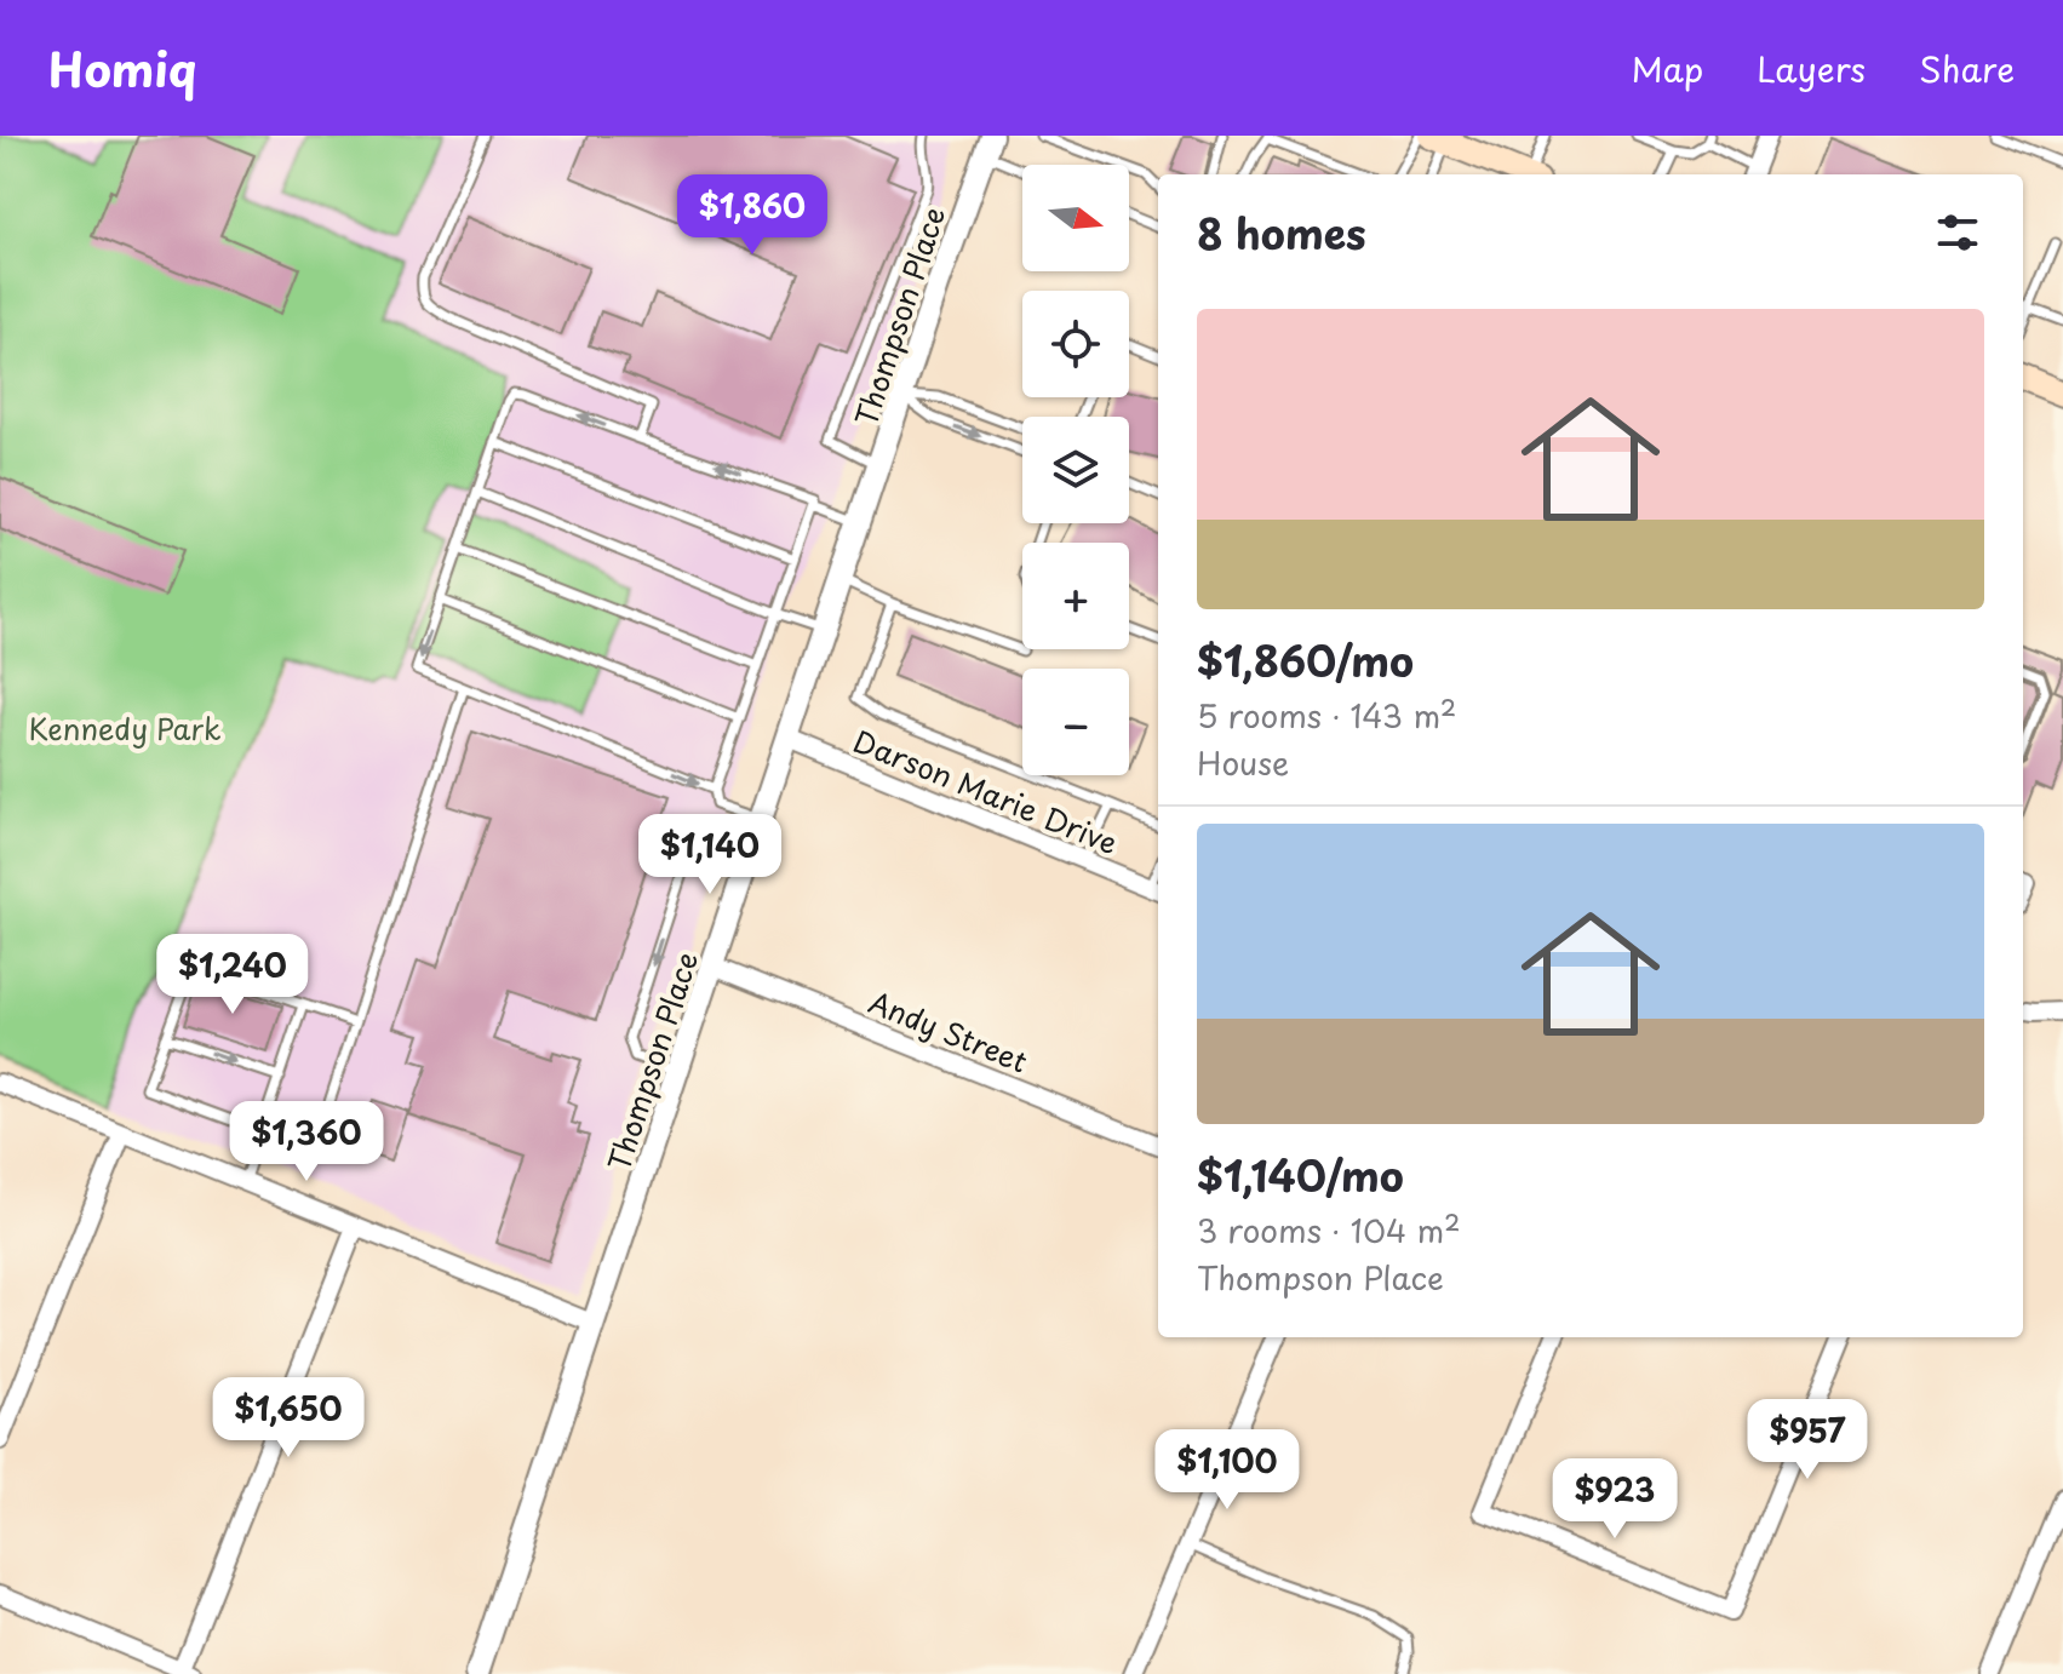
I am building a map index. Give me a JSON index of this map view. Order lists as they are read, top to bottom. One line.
{"streets":{"street":["Thompson Place","Darson Marie Drive","Andy Street"]},"crossings":[["Thompson Place","Darson Marie Drive"],["Thompson Place","Andy Street"]],"parks":["Kennedy Park"],"north":"right","page":{"header":"Homiq","nav":["Map","Layers","Share"],"map_buttons":["+","−"],"price":["$1,860","$1,140","$1,240","$1,360","$1,650","$957","$1,100","$923"],"heading":"8 homes","list":[{"name":"$1,860/mo","note":"5 rooms · 143 m² · House"},{"name":"$1,140/mo","note":"3 rooms · 104 m² · Thompson Place"}]}}
